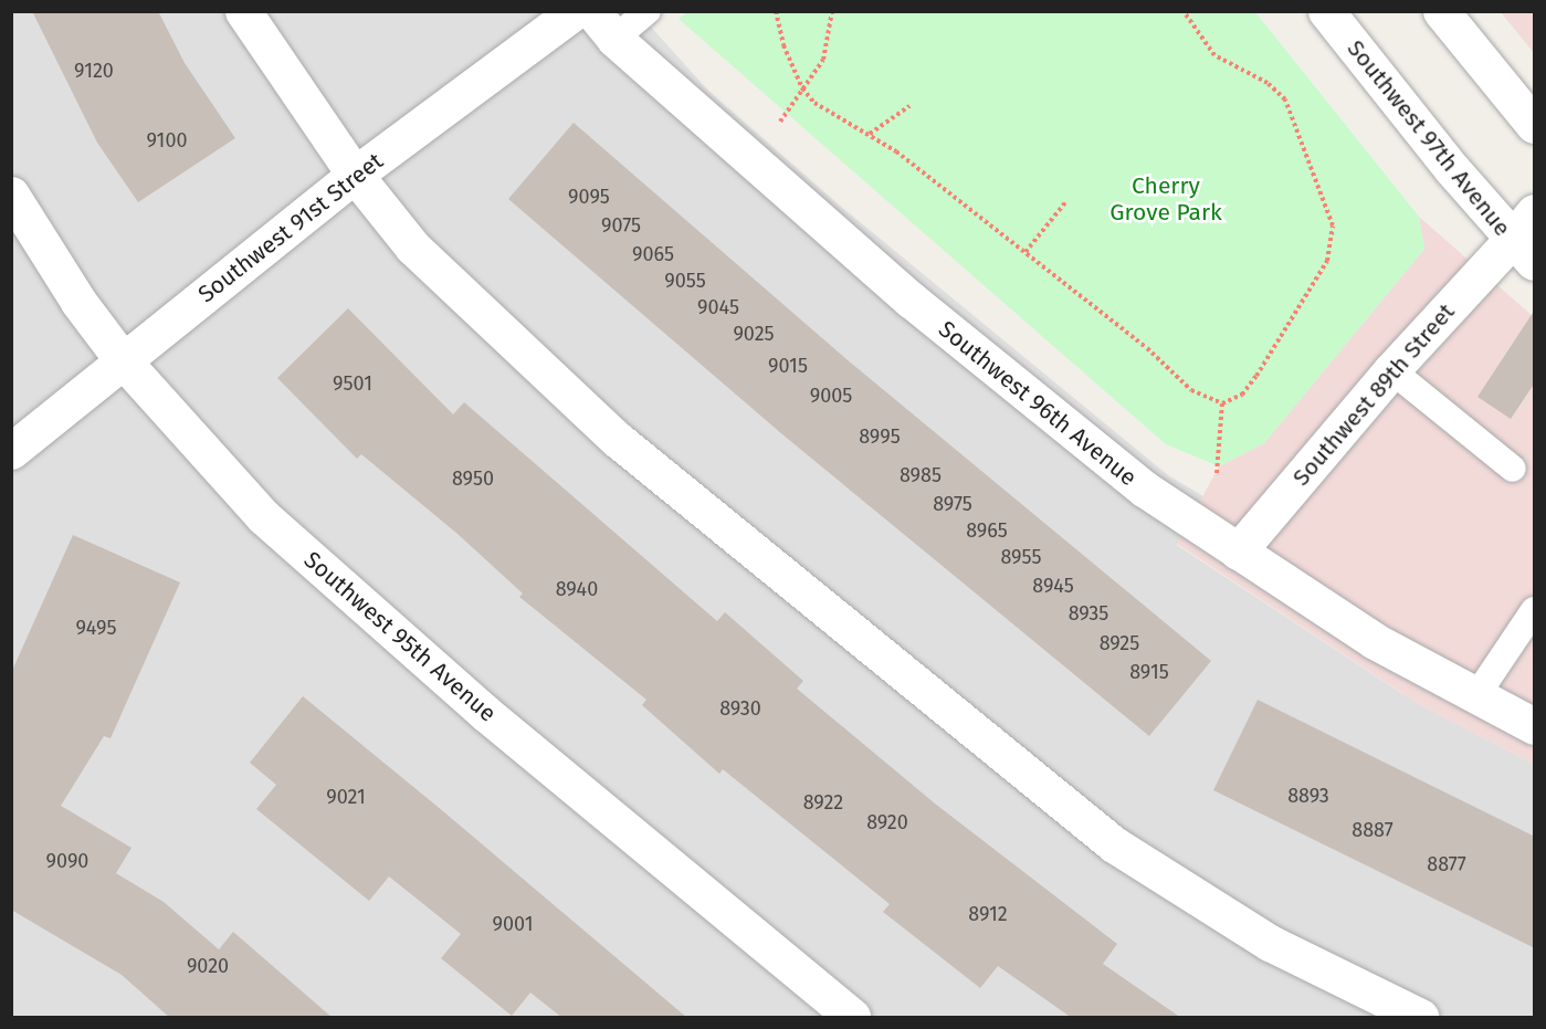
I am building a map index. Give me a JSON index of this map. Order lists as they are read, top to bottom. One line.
{"streets":{"street":["Southwest 97th Avenue","Southwest 91st Street","Southwest 89th Street","Southwest 96th Avenue","Southwest 95th Avenue"]},"crossings":[["Southwest 97th Avenue","Southwest 89th Street"],["Southwest 91st Street","Southwest 95th Avenue"],["Southwest 89th Street","Southwest 96th Avenue"]],"parks":["Cherry Grove Park"],"house_numbers":["9120","9100","9095","9075","9065","9055","9045","9025","9015","9501","9005","8995","8985","8950","8975","8965","8955","8945","8940","8935","9495","8925","8915","8930","8893","9021","8922","8920","8887","9090","8877","8912","9001","9020"]}
